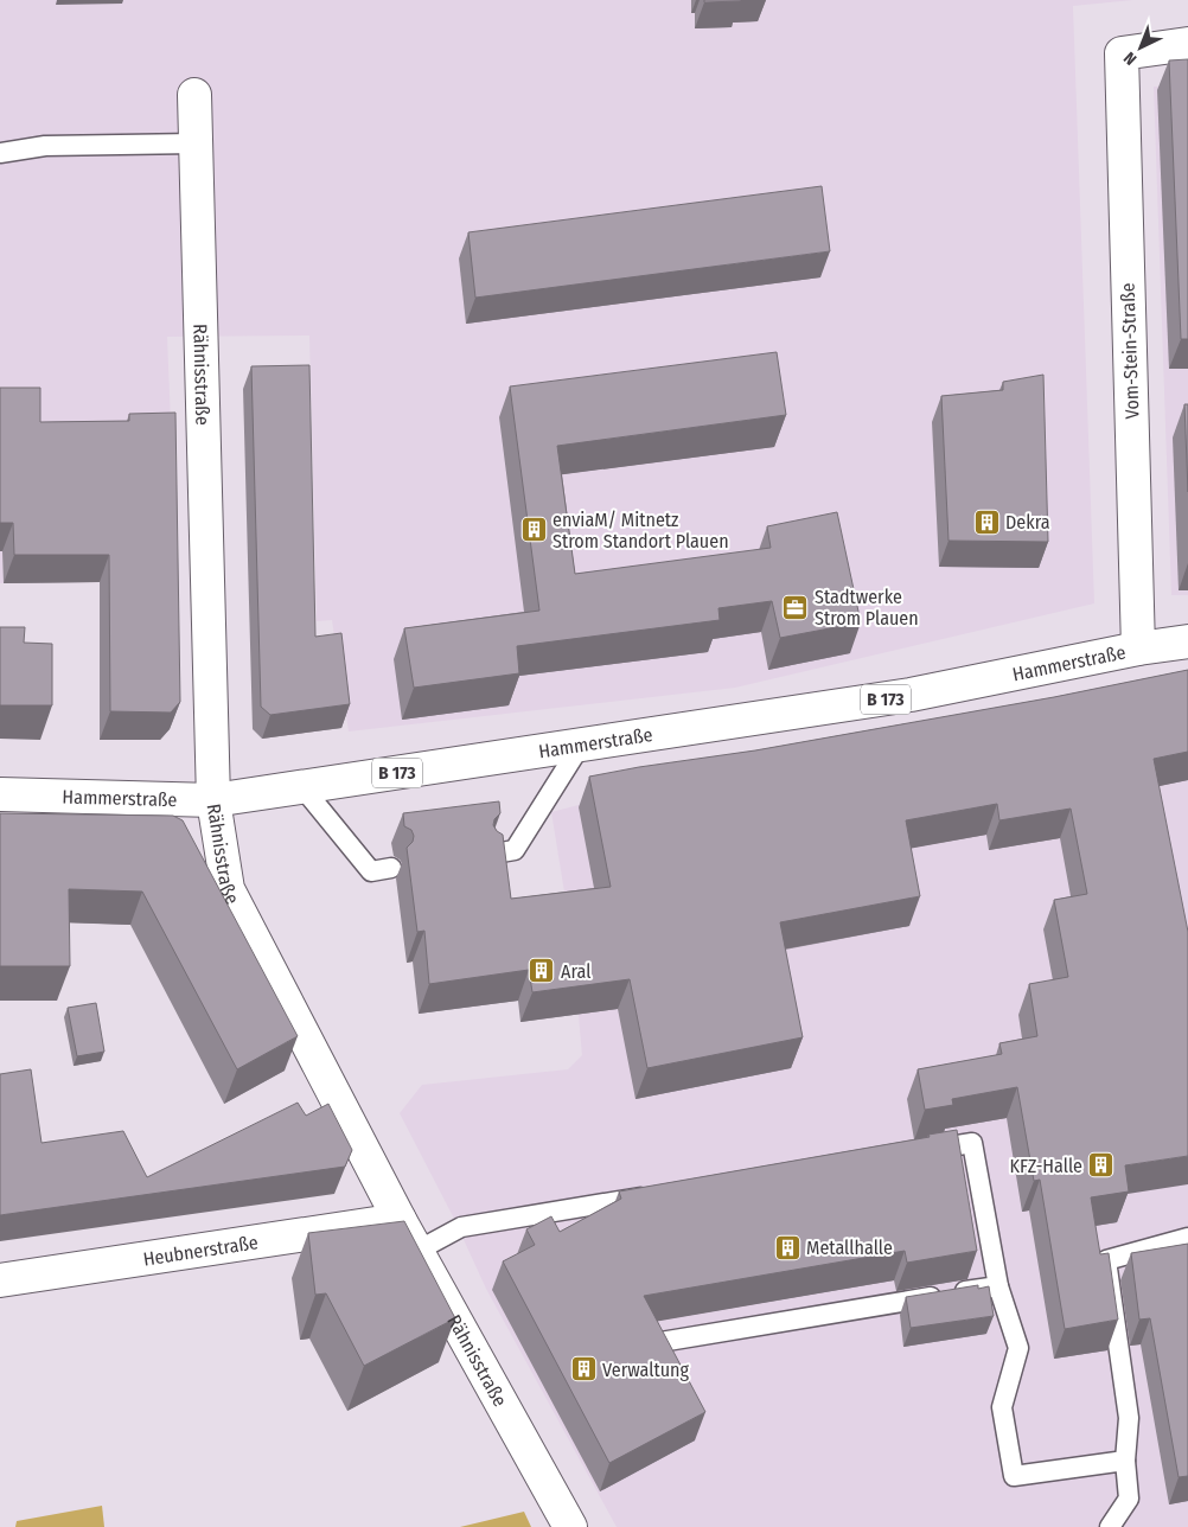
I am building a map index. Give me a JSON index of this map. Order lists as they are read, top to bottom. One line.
{"streets":{"street":["Vom-Stein-Straße","Rähnisstraße","Hammerstraße","B 173","Heubnerstraße"]},"crossings":[["Vom-Stein-Straße","Hammerstraße"],["Rähnisstraße","Hammerstraße"],["Rähnisstraße","Heubnerstraße"]],"places":{"building":["Dekra","enviaM/ Mitnetz Strom Standort Plauen","Aral","KFZ-Halle","Metallhalle","Verwaltung"],"office":["Stadtwerke Strom Plauen"]},"north":"bottom left"}
